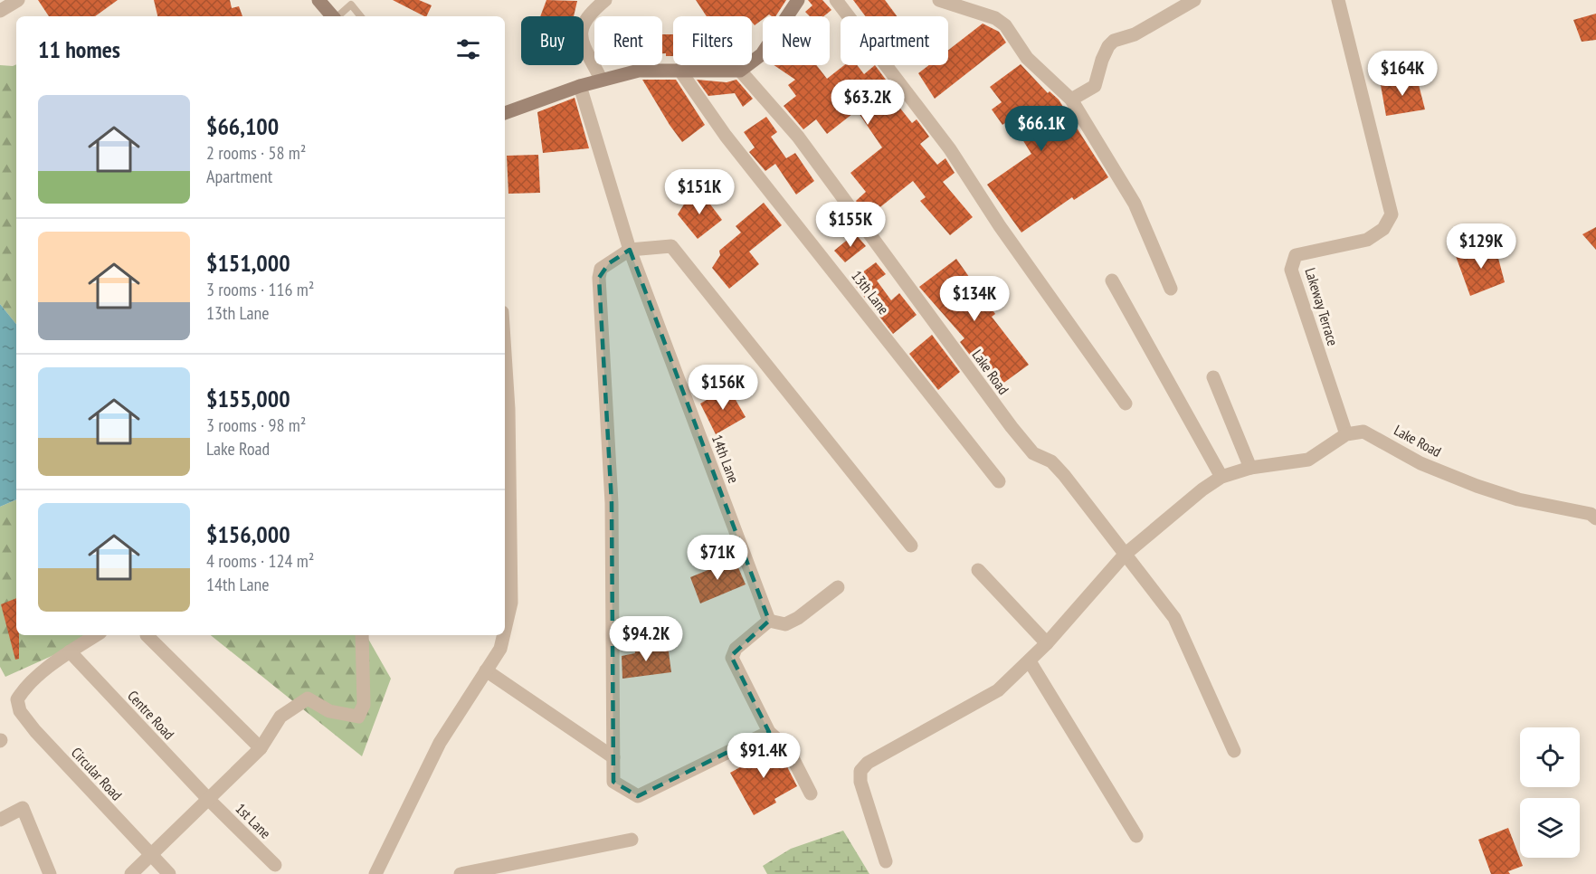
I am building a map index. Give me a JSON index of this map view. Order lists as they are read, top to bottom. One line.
{"streets":{"street":["13th Lane","Lakeway Terrace","Lake Road","14th Lane","Centre Road","Circular Road","1st Lane"]},"crossings":[["Lakeway Terrace","Lake Road"],["Centre Road","Circular Road"],["Centre Road","1st Lane"]],"page":{"chip":["Buy","Rent","Filters","New","Apartment"],"heading":"11 homes","price":["$164K","$63.2K","$66.1K","$151K","$155K","$129K","$134K","$156K","$71K","$94.2K","$91.4K"],"list":[{"name":"$66,100","note":"2 rooms · 58 m² · Apartment"},{"name":"$151,000","note":"3 rooms · 116 m² · 13th Lane"},{"name":"$155,000","note":"3 rooms · 98 m² · Lake Road"},{"name":"$156,000","note":"4 rooms · 124 m² · 14th Lane"}]}}
